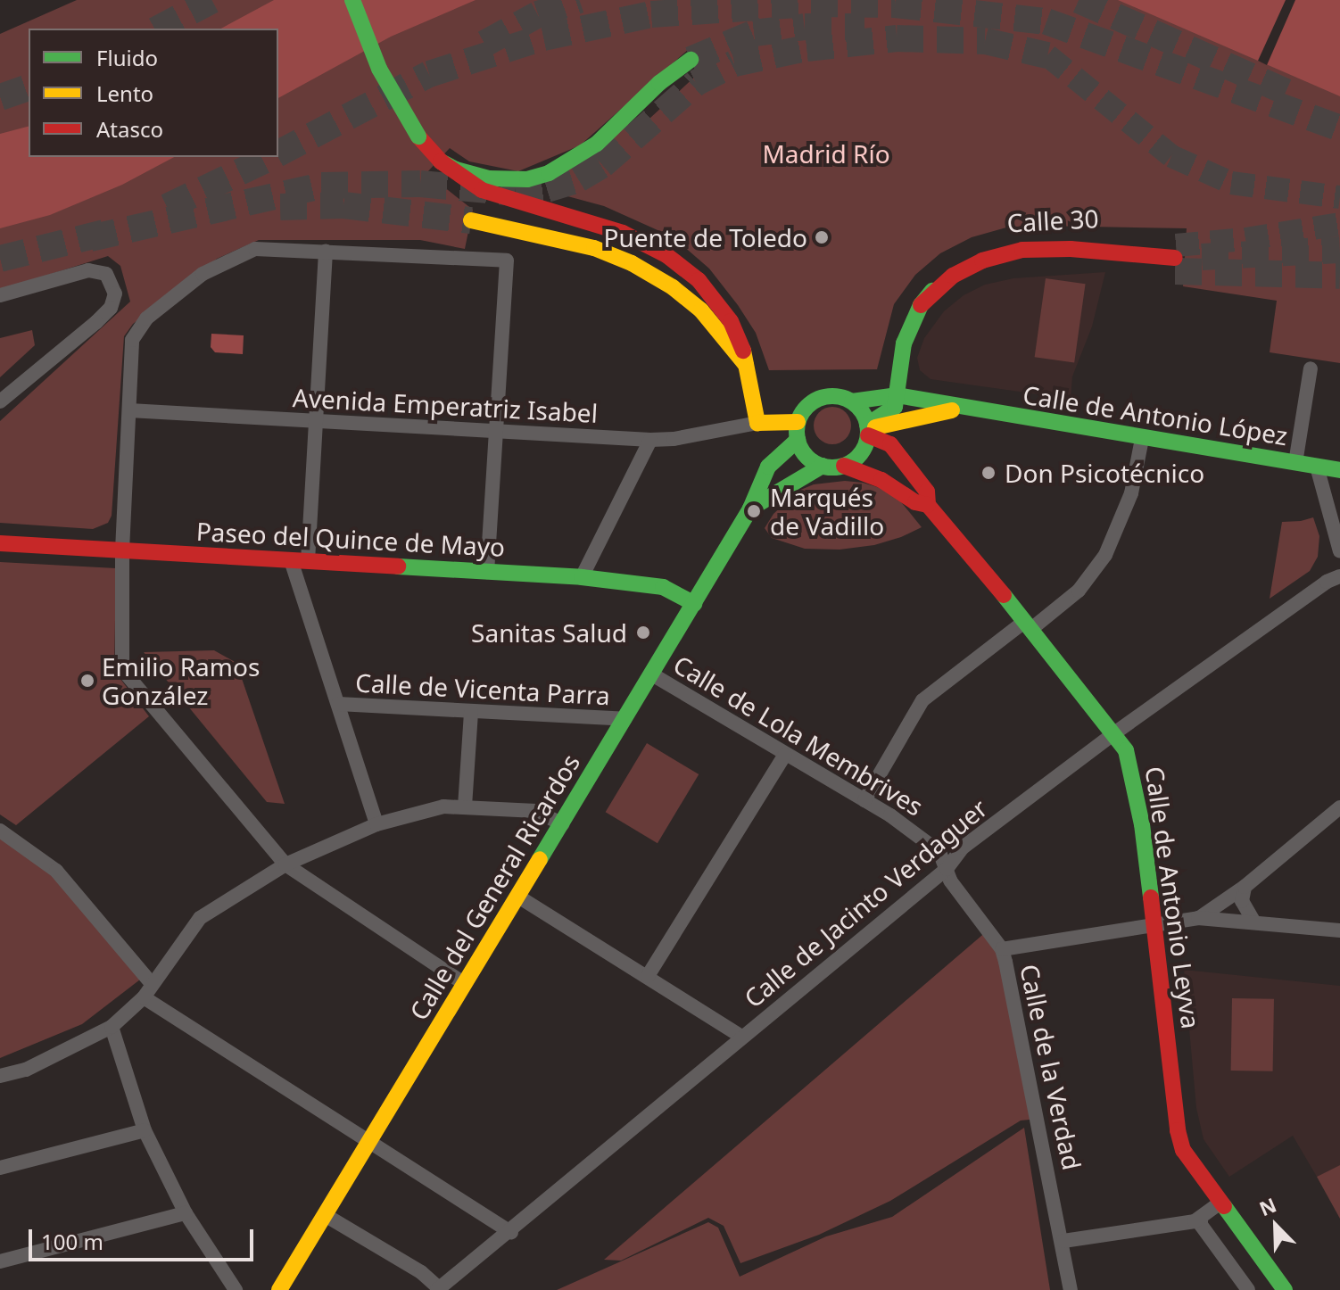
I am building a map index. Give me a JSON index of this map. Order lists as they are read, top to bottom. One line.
{"streets":{"main road":["Calle de Antonio López","Paseo del Quince de Mayo","Calle del General Ricardos","Calle de Antonio Leyva"],"street":["Avenida Emperatriz Isabel","Calle de Vicenta Parra","Calle de Lola Membrives","Calle de Jacinto Verdaguer","Calle de la Verdad"]},"crossings":[["Calle de Antonio López","Calle del General Ricardos"],["Calle de Antonio López","Calle de Antonio Leyva"],["Paseo del Quince de Mayo","Calle del General Ricardos"],["Calle de Vicenta Parra","Calle del General Ricardos"],["Calle de Lola Membrives","Calle del General Ricardos"],["Calle de Lola Membrives","Calle de Jacinto Verdaguer"],["Calle de Lola Membrives","Calle de la Verdad"],["Calle del General Ricardos","Calle de Antonio Leyva"],["Calle de Antonio Leyva","Calle de Jacinto Verdaguer"],["Calle de Jacinto Verdaguer","Calle de la Verdad"]],"parks":["Madrid Río"],"places":["Puente de Toledo","Don Psicotécnico","Marqués de Vadillo","Sanitas Salud","Emilio Ramos González"],"legend":["Fluido","Lento","Atasco"],"scale_bar":"100 m","north":"top left"}
